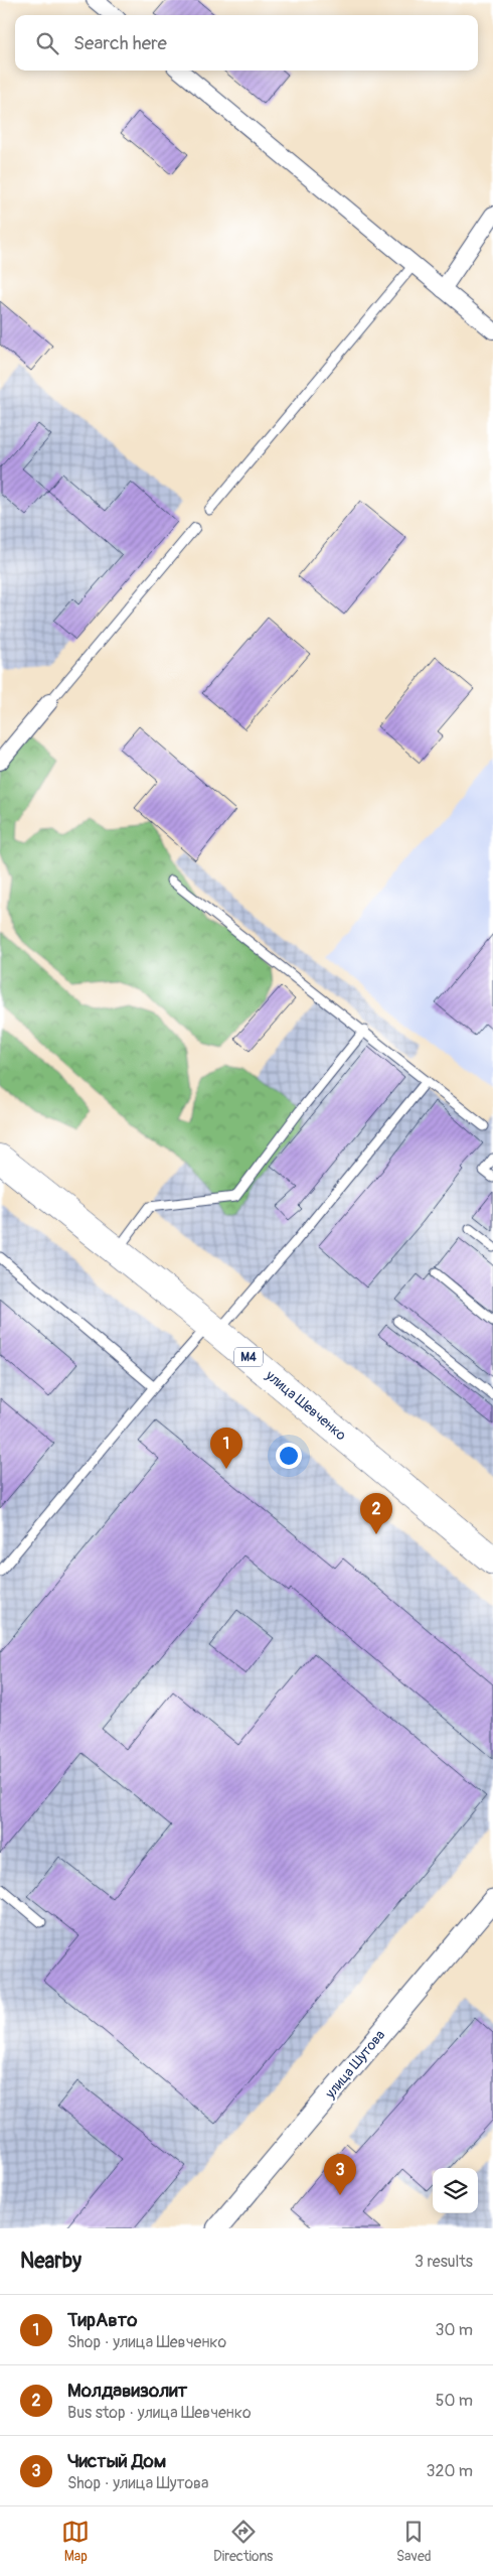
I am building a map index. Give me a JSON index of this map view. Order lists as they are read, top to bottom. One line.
{"streets":{"highway":["M4","улица Шевченко"],"street":["улица Шутова"]},"page":{"search":"Search here","pins":["1","2","3"],"heading":["Nearby","3 results"],"list":[{"mark":"1","name":"ТирАвто","note":"Shop · улица Шевченко","value":"30 m"},{"mark":"2","name":"Молдавизолит","note":"Bus stop · улица Шевченко","value":"50 m"},{"mark":"3","name":"Чистый Дом","note":"Shop · улица Шутова","value":"320 m"}],"nav":["Map","Directions","Saved"]}}
